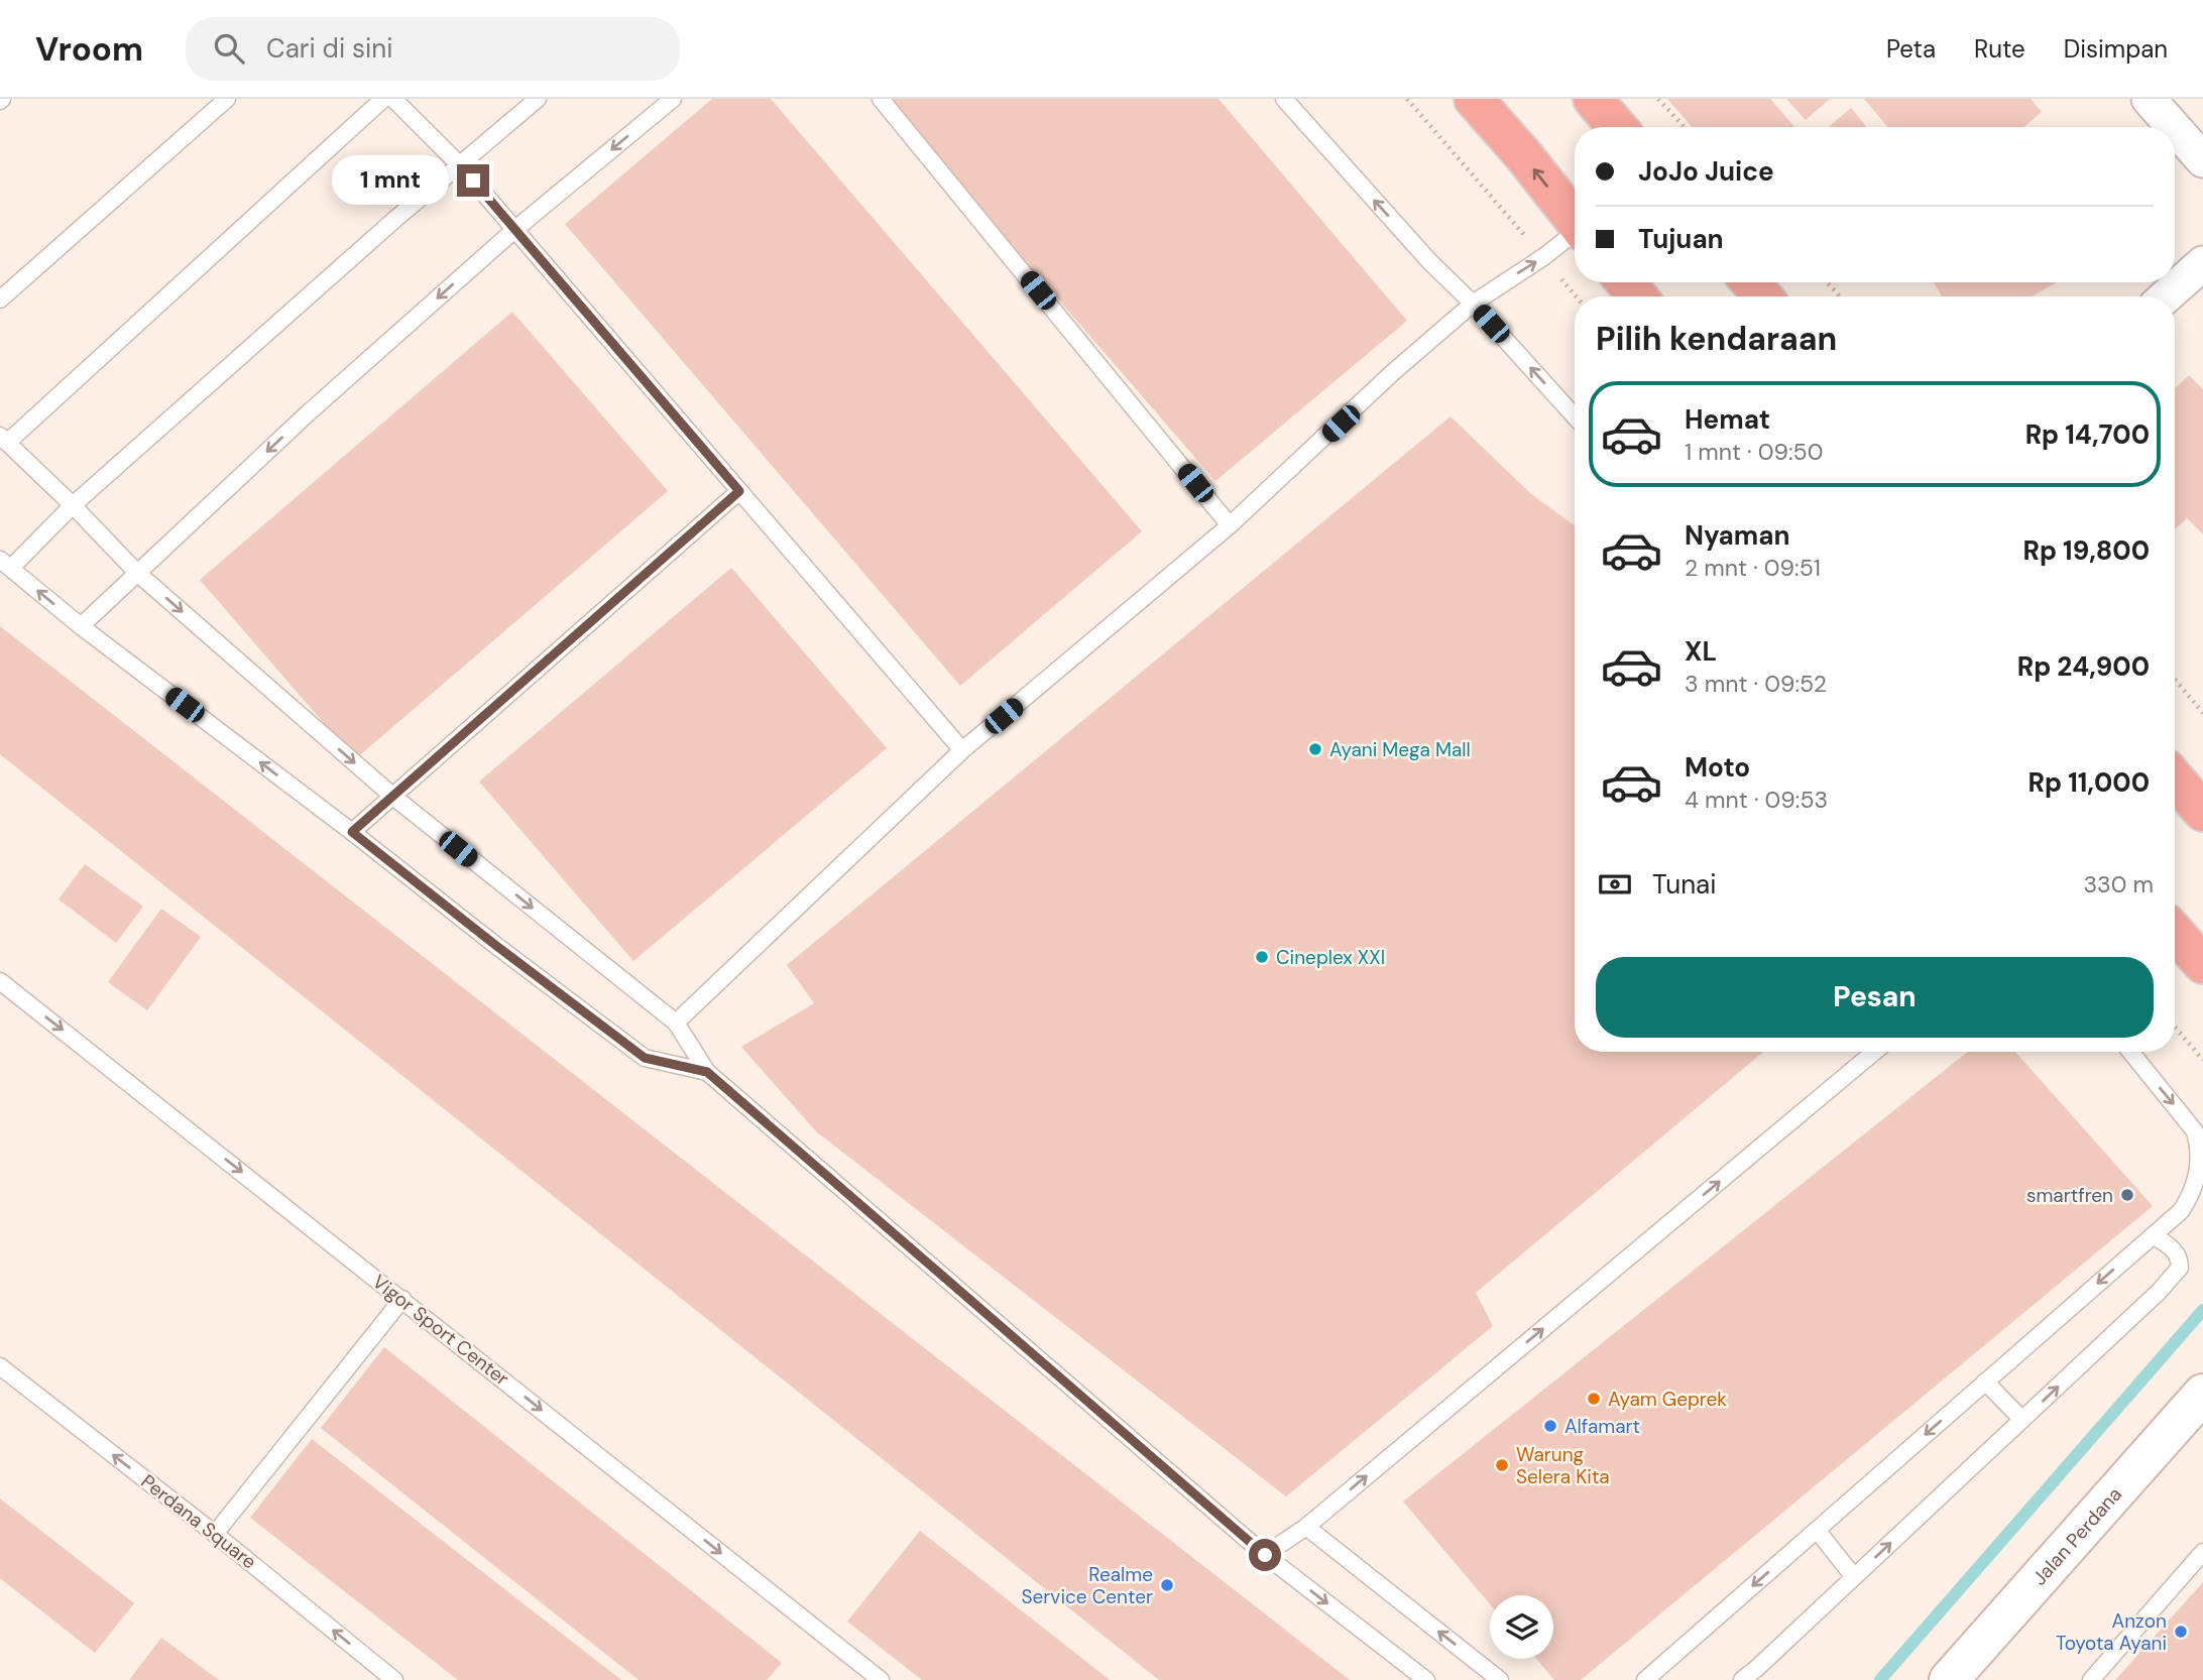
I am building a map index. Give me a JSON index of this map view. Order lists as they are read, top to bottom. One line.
{"streets":{"street":["Jalan Perdana"],"lane":["Vigor Sport Center","Perdana Square"]},"one_way":["Vigor Sport Center","Perdana Square"],"places":["Ayani Mega Mall","Cineplex XXI","smartfren","Ayam Geprek","Alfamart","Warung Selera Kita","Realme Service Center","Anzon Toyota Ayani"],"page":{"header":"Vroom","search":"Cari di sini","nav":["Peta","Rute","Disimpan"],"banner":["JoJo Juice","Tujuan"],"bubble":"1 mnt","heading":"Pilih kendaraan","list":[{"name":"Hemat","note":"1 mnt · 09:50","value":"Rp 14,700"},{"name":"Nyaman","note":"2 mnt · 09:51","value":"Rp 19,800"},{"name":"XL","note":"3 mnt · 09:52","value":"Rp 24,900"},{"name":"Moto","note":"4 mnt · 09:53","value":"Rp 11,000"}],"pay":["Tunai","330 m"],"buttons":"Pesan"}}
